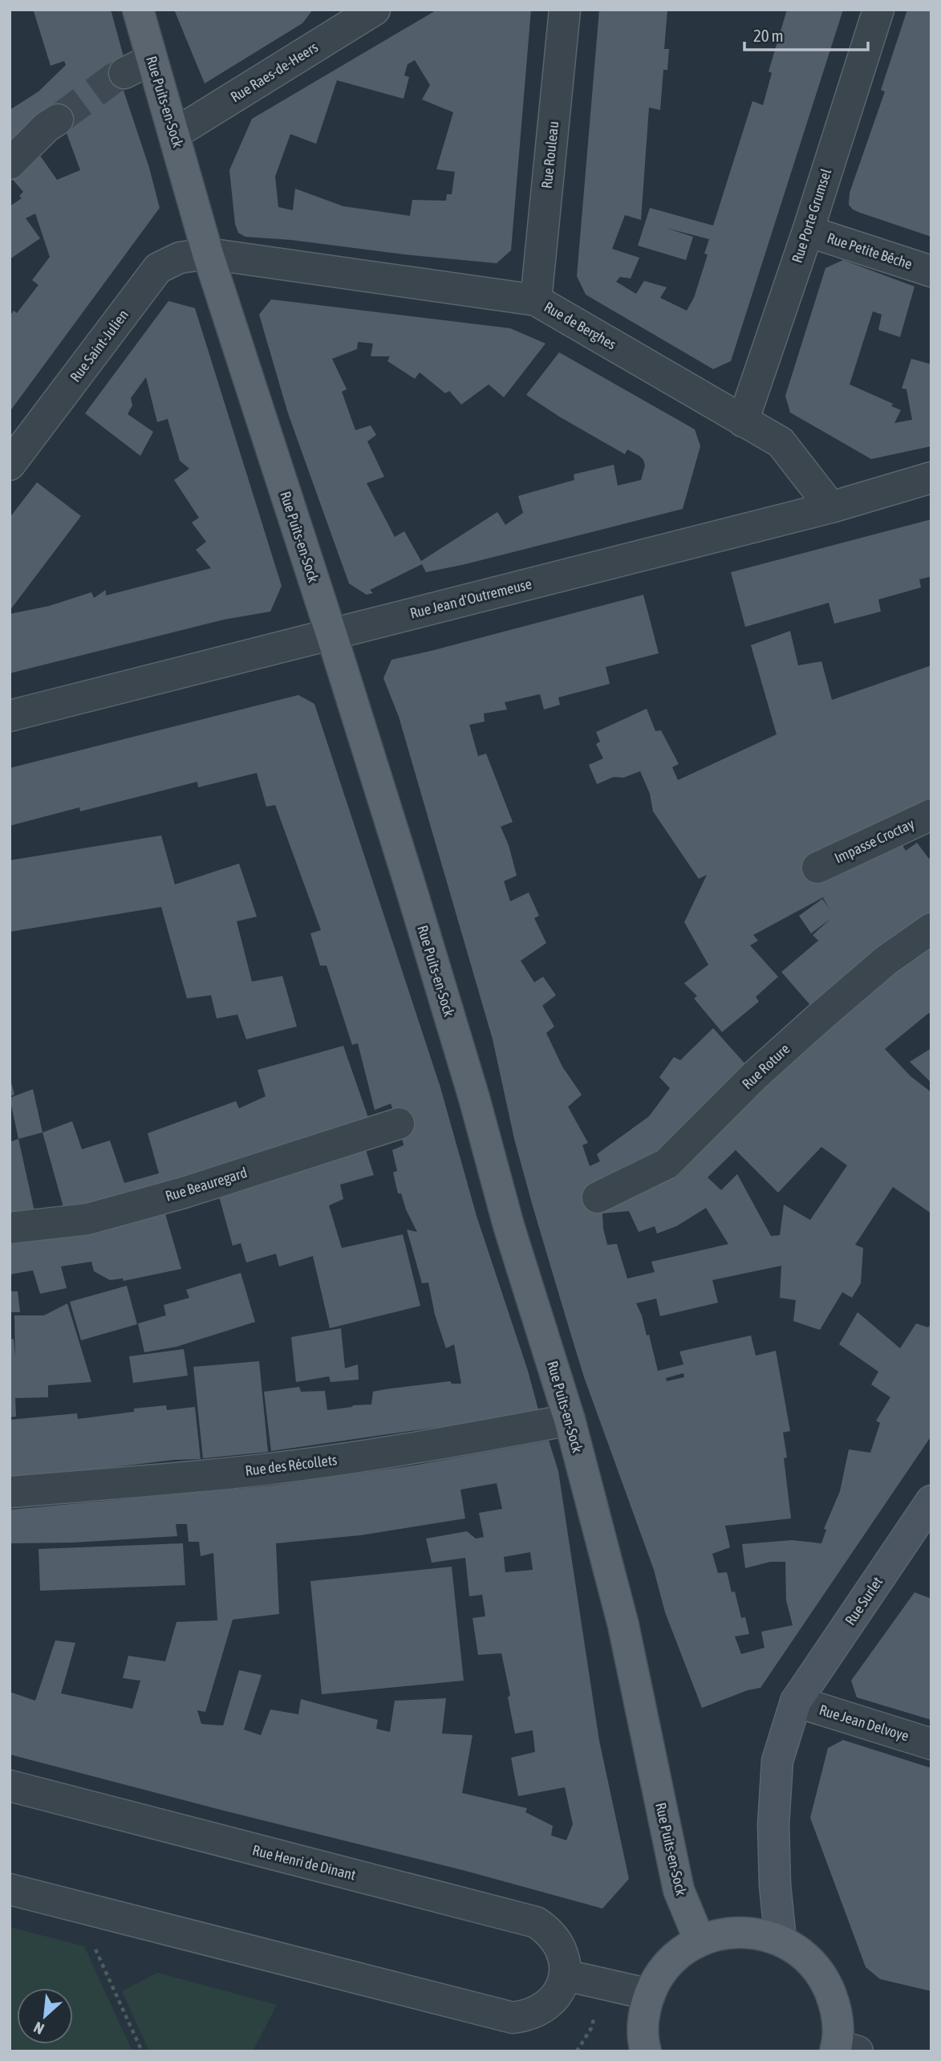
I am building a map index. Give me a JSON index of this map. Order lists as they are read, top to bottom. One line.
{"streets":{"main road":["Rue Puits-en-Sock"],"street":["Rue Raes-de-Heers","Rue Rouleau","Rue Porte Grumsel","Rue Petite Bêche","Rue de Berghes","Rue Saint-Julien","Rue Jean d'Outremeuse","Impasse Croctay","Rue Roture","Rue Beauregard","Rue des Récollets","Rue Surlet","Rue Jean Delvoye","Rue Henri de Dinant"]},"crossings":[["Rue Raes-de-Heers","Rue Puits-en-Sock"],["Rue Puits-en-Sock","Rue de Berghes"],["Rue Puits-en-Sock","Rue Saint-Julien"],["Rue Puits-en-Sock","Rue Jean d'Outremeuse"],["Rue Puits-en-Sock","Rue des Récollets"],["Rue Rouleau","Rue de Berghes"],["Rue Porte Grumsel","Rue Petite Bêche"],["Rue Porte Grumsel","Rue de Berghes"],["Rue de Berghes","Rue Saint-Julien"],["Rue de Berghes","Rue Jean d'Outremeuse"],["Rue Surlet","Rue Jean Delvoye"]],"scale_bar":"20 m","north":"bottom left"}
